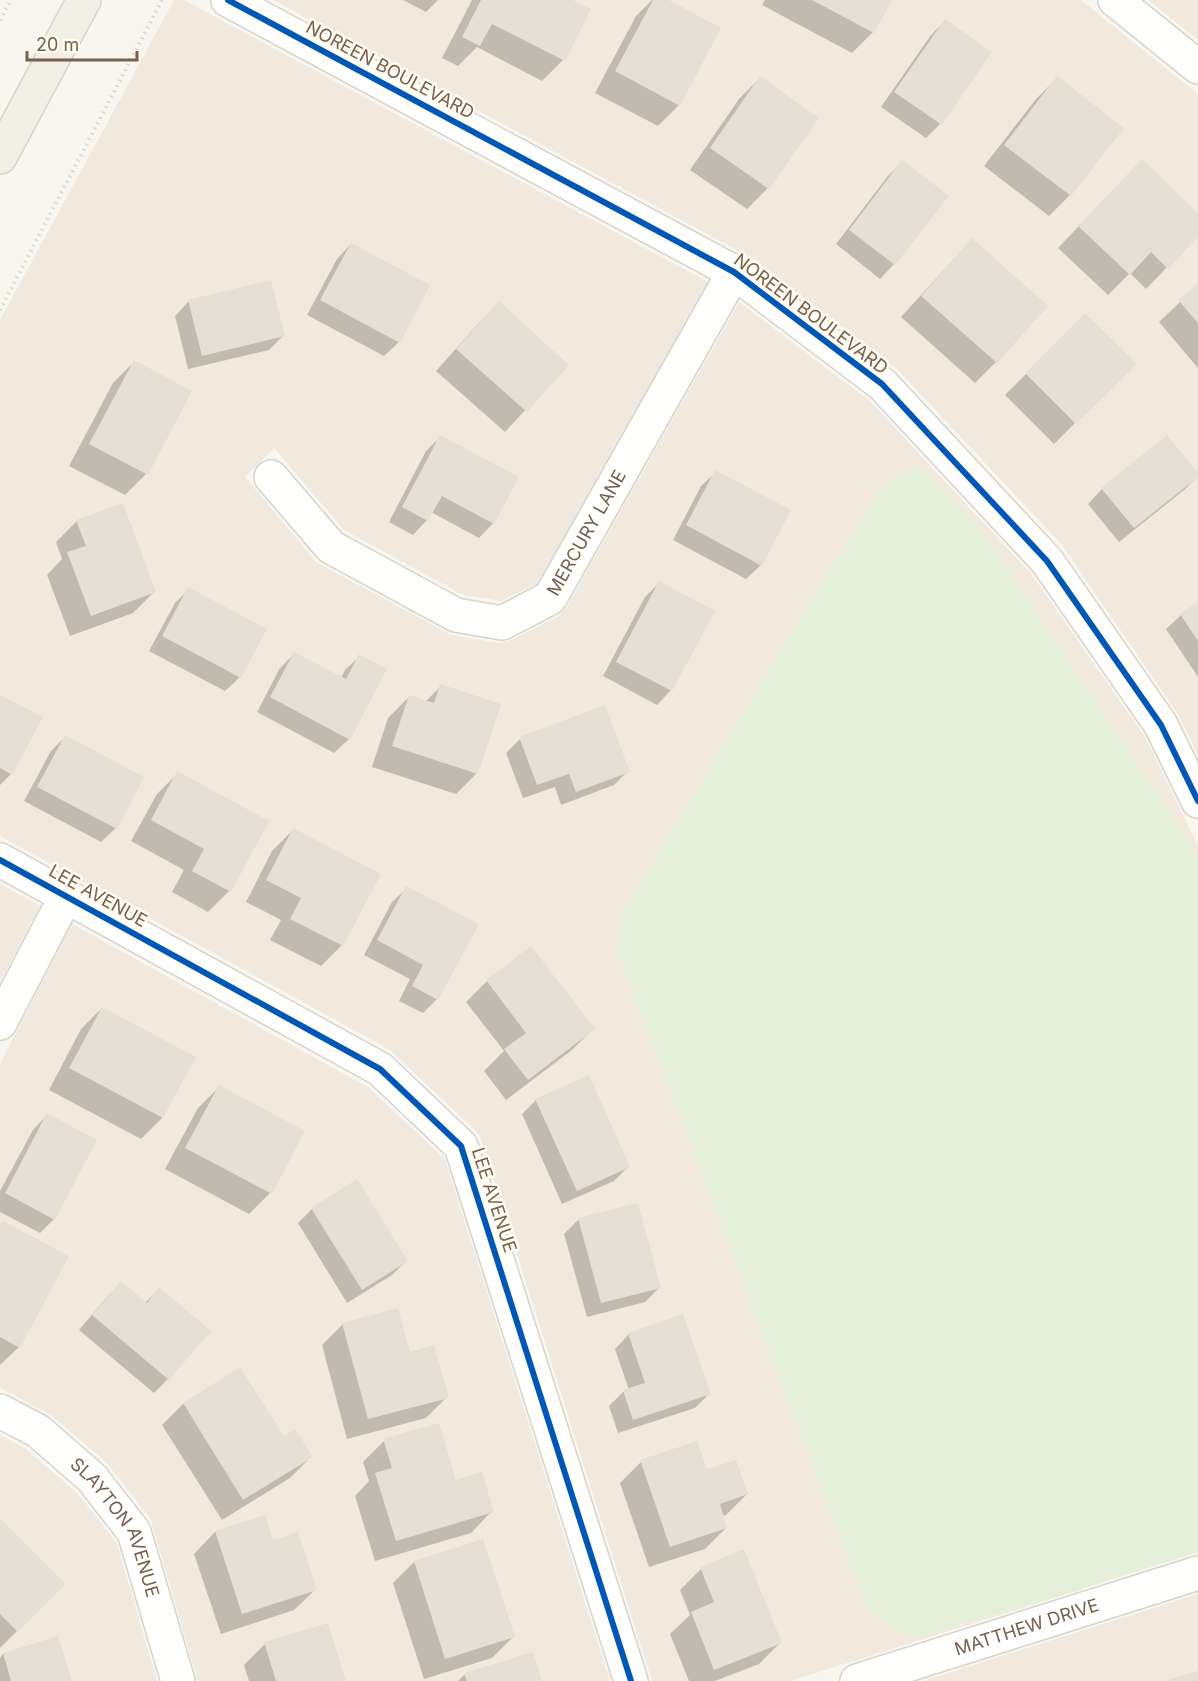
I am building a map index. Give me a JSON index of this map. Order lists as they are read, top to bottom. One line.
{"streets":{"street":["NOREEN BOULEVARD","MERCURY LANE","LEE AVENUE","SLAYTON AVENUE","MATTHEW DRIVE"]},"crossings":[["NOREEN BOULEVARD","MERCURY LANE"]],"scale_bar":"20 m"}
